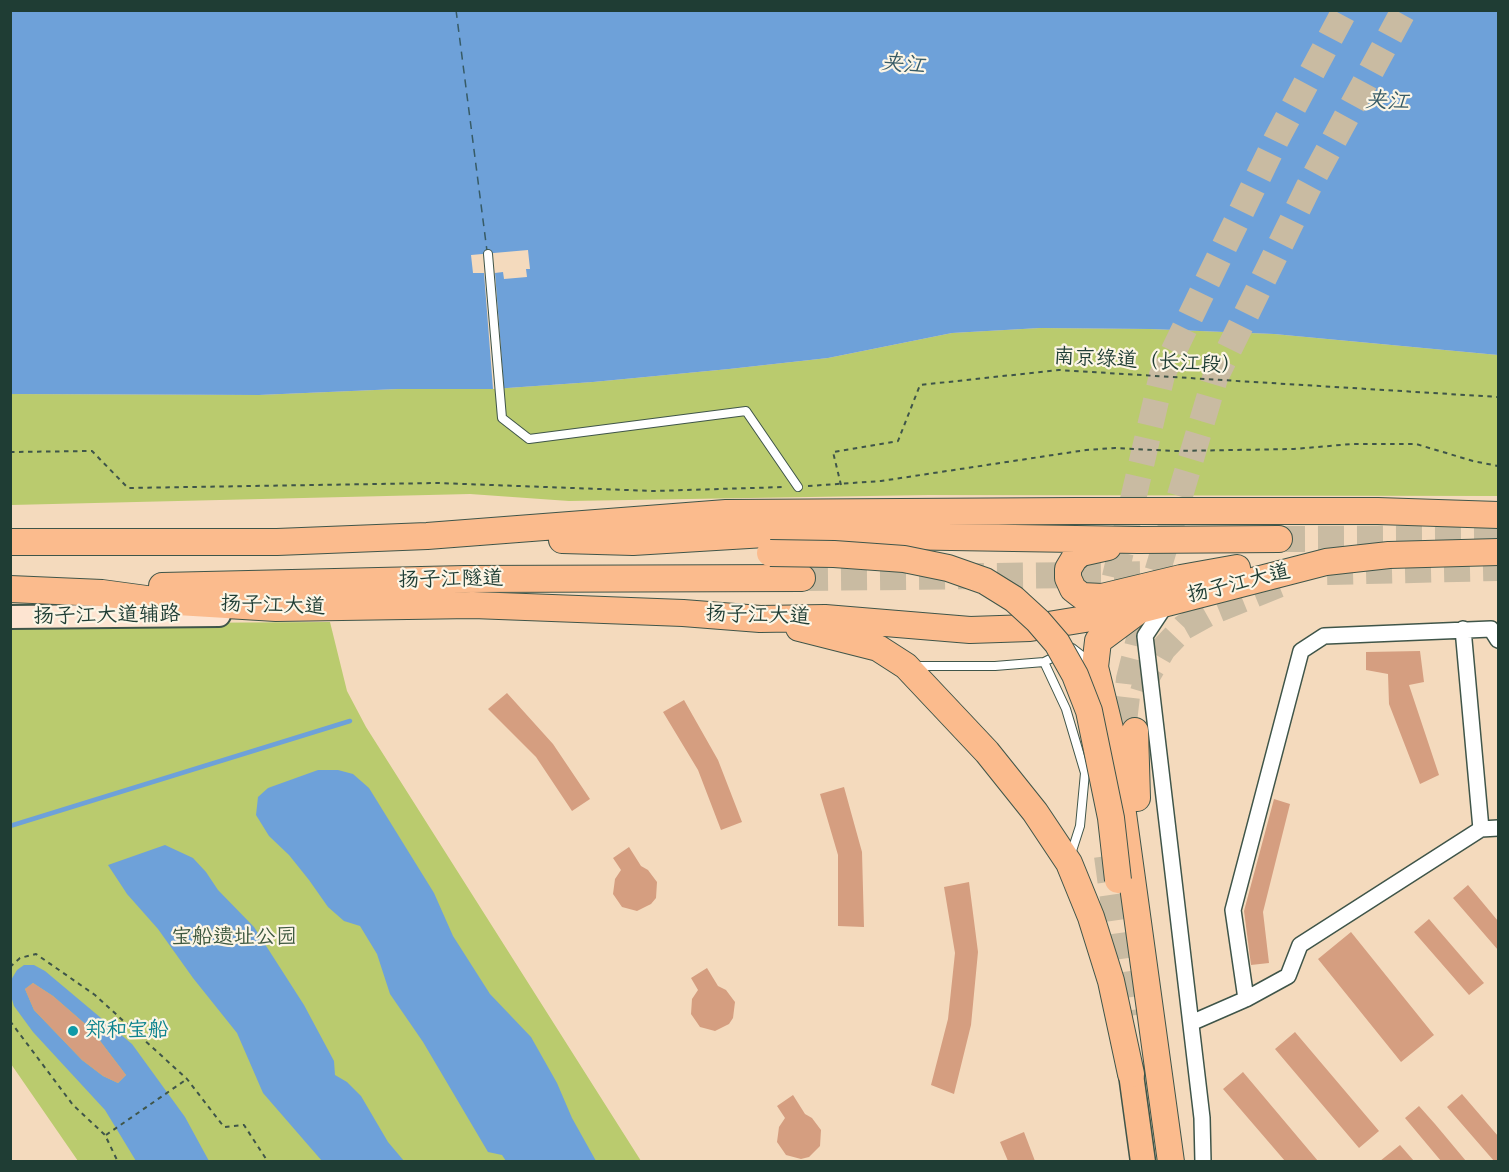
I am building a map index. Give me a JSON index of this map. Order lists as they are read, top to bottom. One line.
{"streets":{"highway":["扬子江隧道","扬子江大道"],"main road":["扬子江大道辅路"],"path":["南京绿道（长江段）"]},"crossings":[["扬子江隧道","扬子江大道"],["扬子江大道","扬子江大道辅路"]],"water":["夹江"],"parks":["宝船遗址公园"],"places":["郑和宝船"]}
